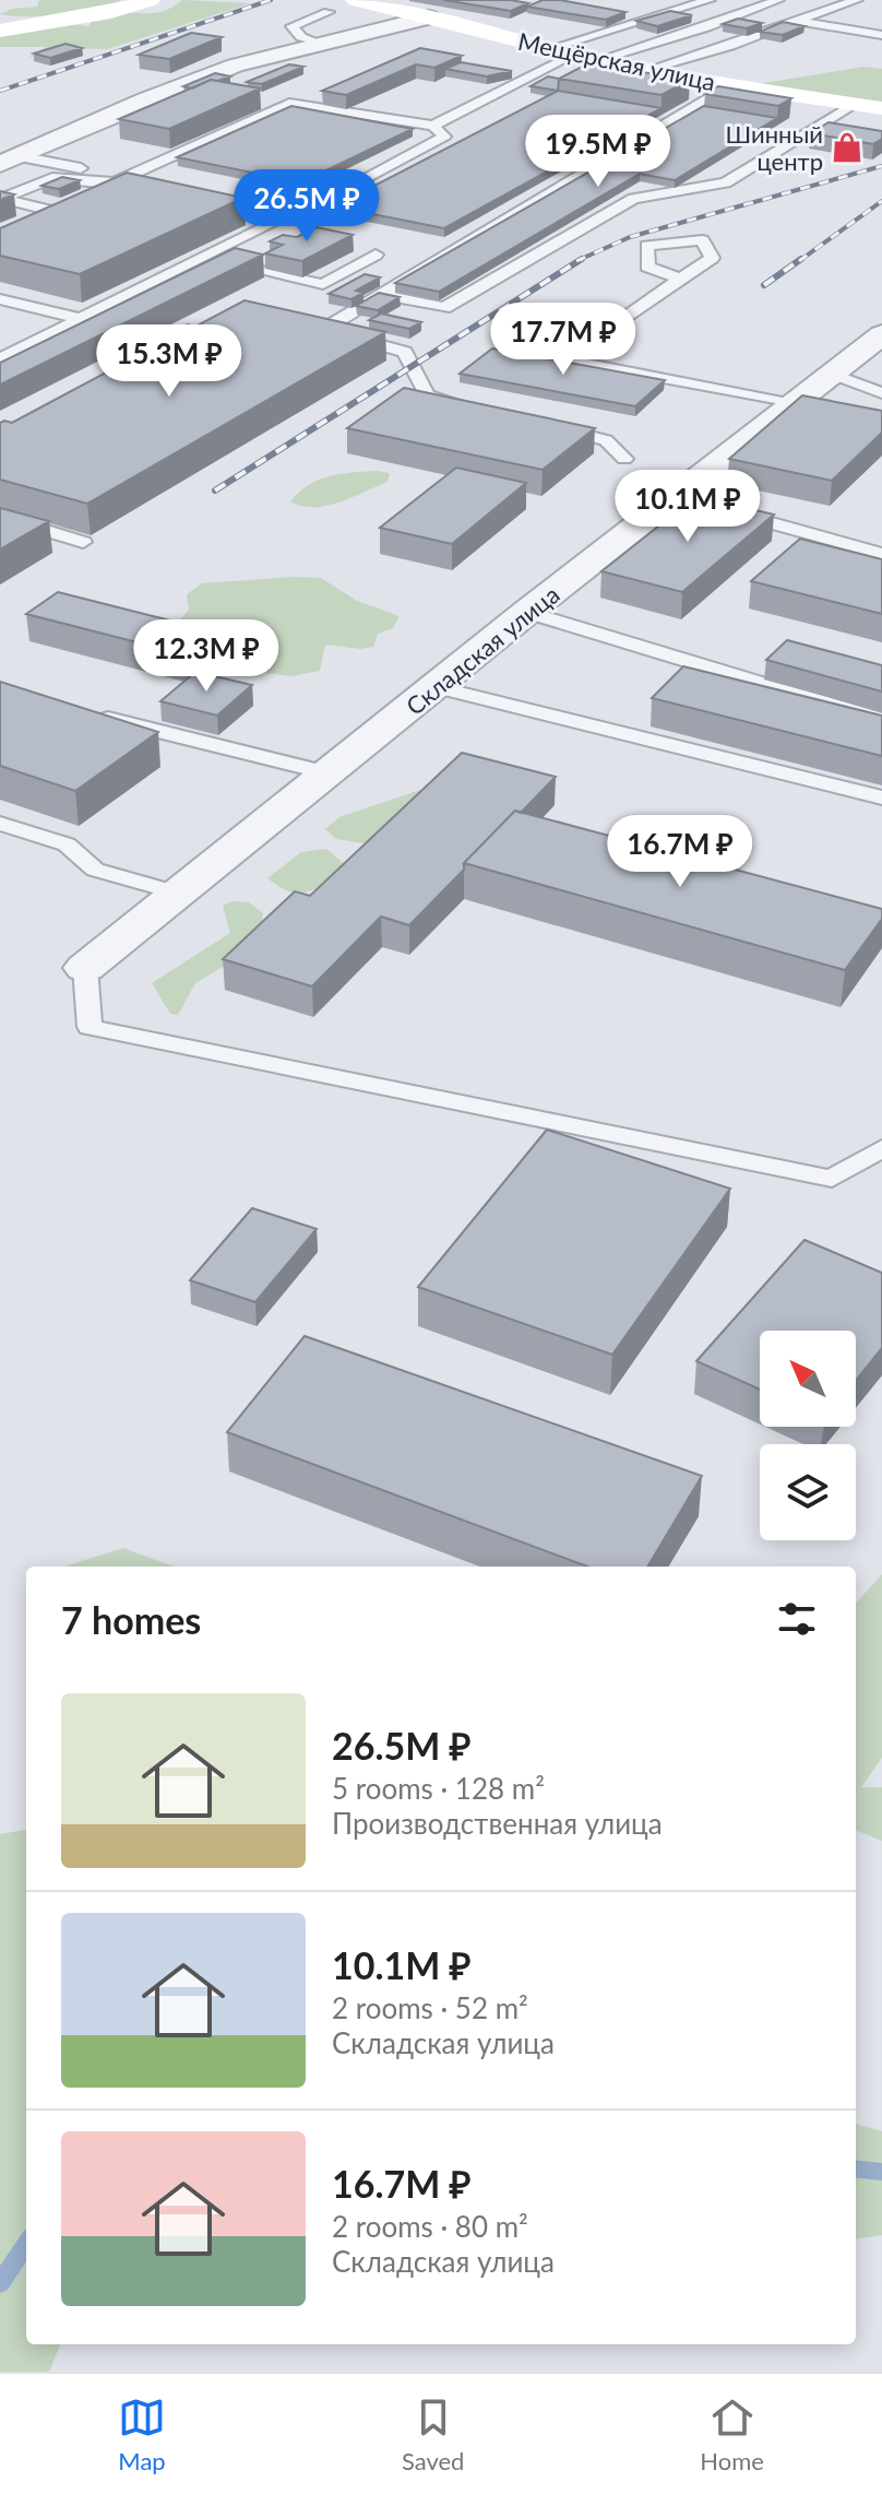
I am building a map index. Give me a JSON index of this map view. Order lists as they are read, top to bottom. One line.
{"streets":{"main road":["Мещёрская улица"],"street":["Складская улица"]},"places":{"shop":["Шинный центр"]},"north":"top left","page":{"price":["19.5M ₽","26.5M ₽","17.7M ₽","15.3M ₽","10.1M ₽","12.3M ₽","16.7M ₽"],"heading":"7 homes","list":[{"name":"26.5M ₽","note":"5 rooms · 128 m² · Производственная улица"},{"name":"10.1M ₽","note":"2 rooms · 52 m² · Складская улица"},{"name":"16.7M ₽","note":"2 rooms · 80 m² · Складская улица"}],"tabs":["Map","Saved","Home"]}}
